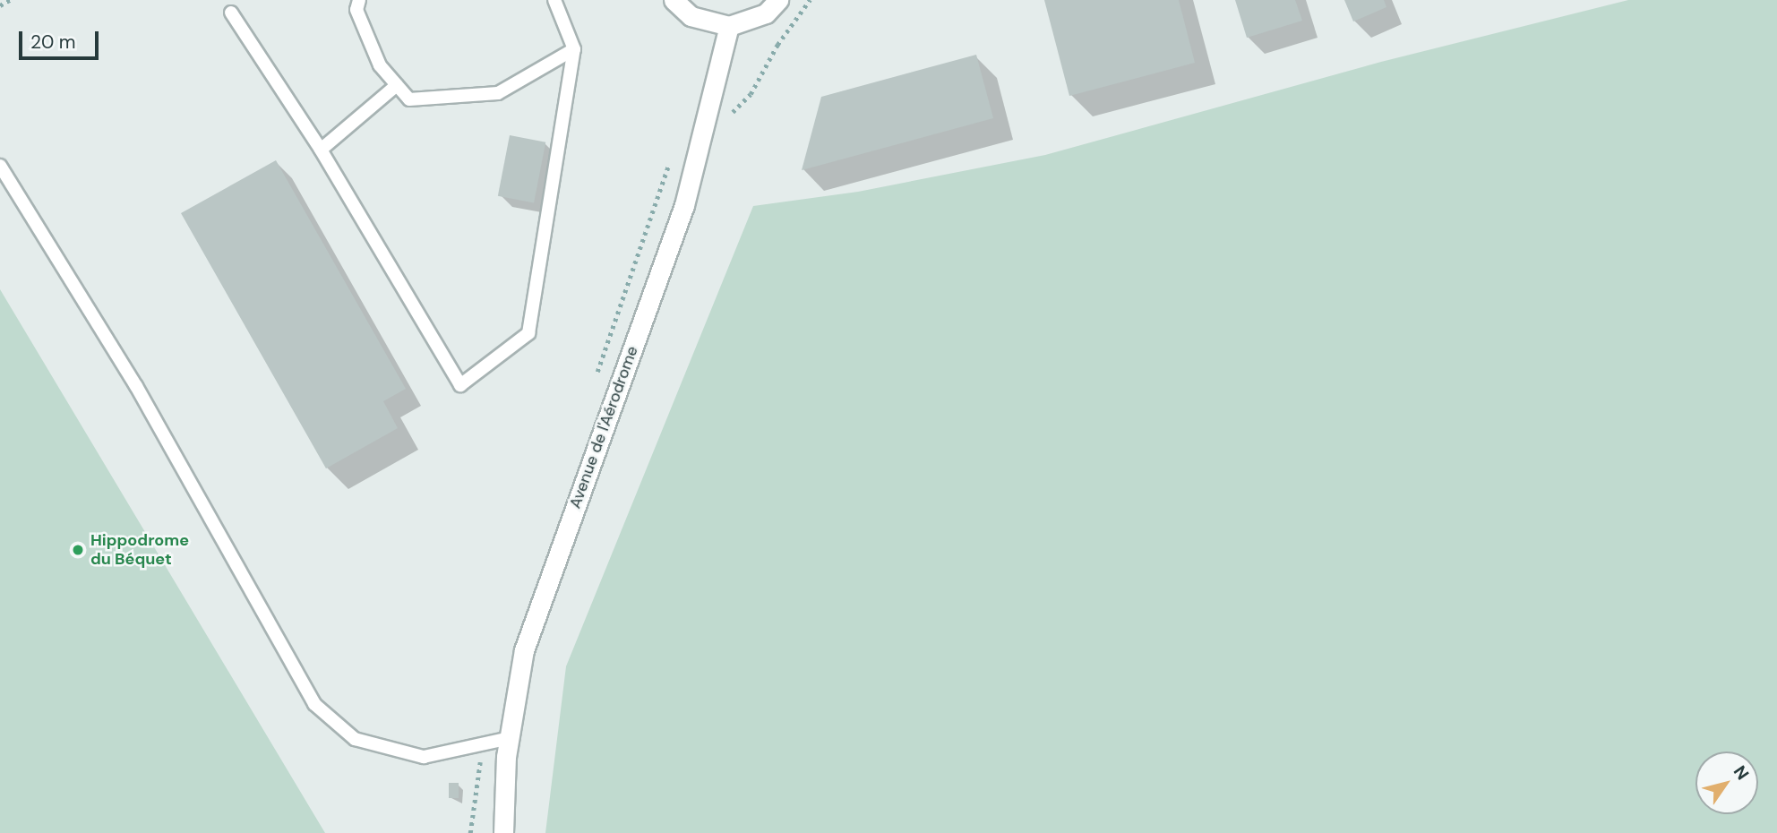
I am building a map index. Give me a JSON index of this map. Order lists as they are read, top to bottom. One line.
{"streets":{"street":["Avenue de l'Aérodrome"]},"places":["Hippodrome du Béquet"],"scale_bar":"20 m","north":"top right"}
